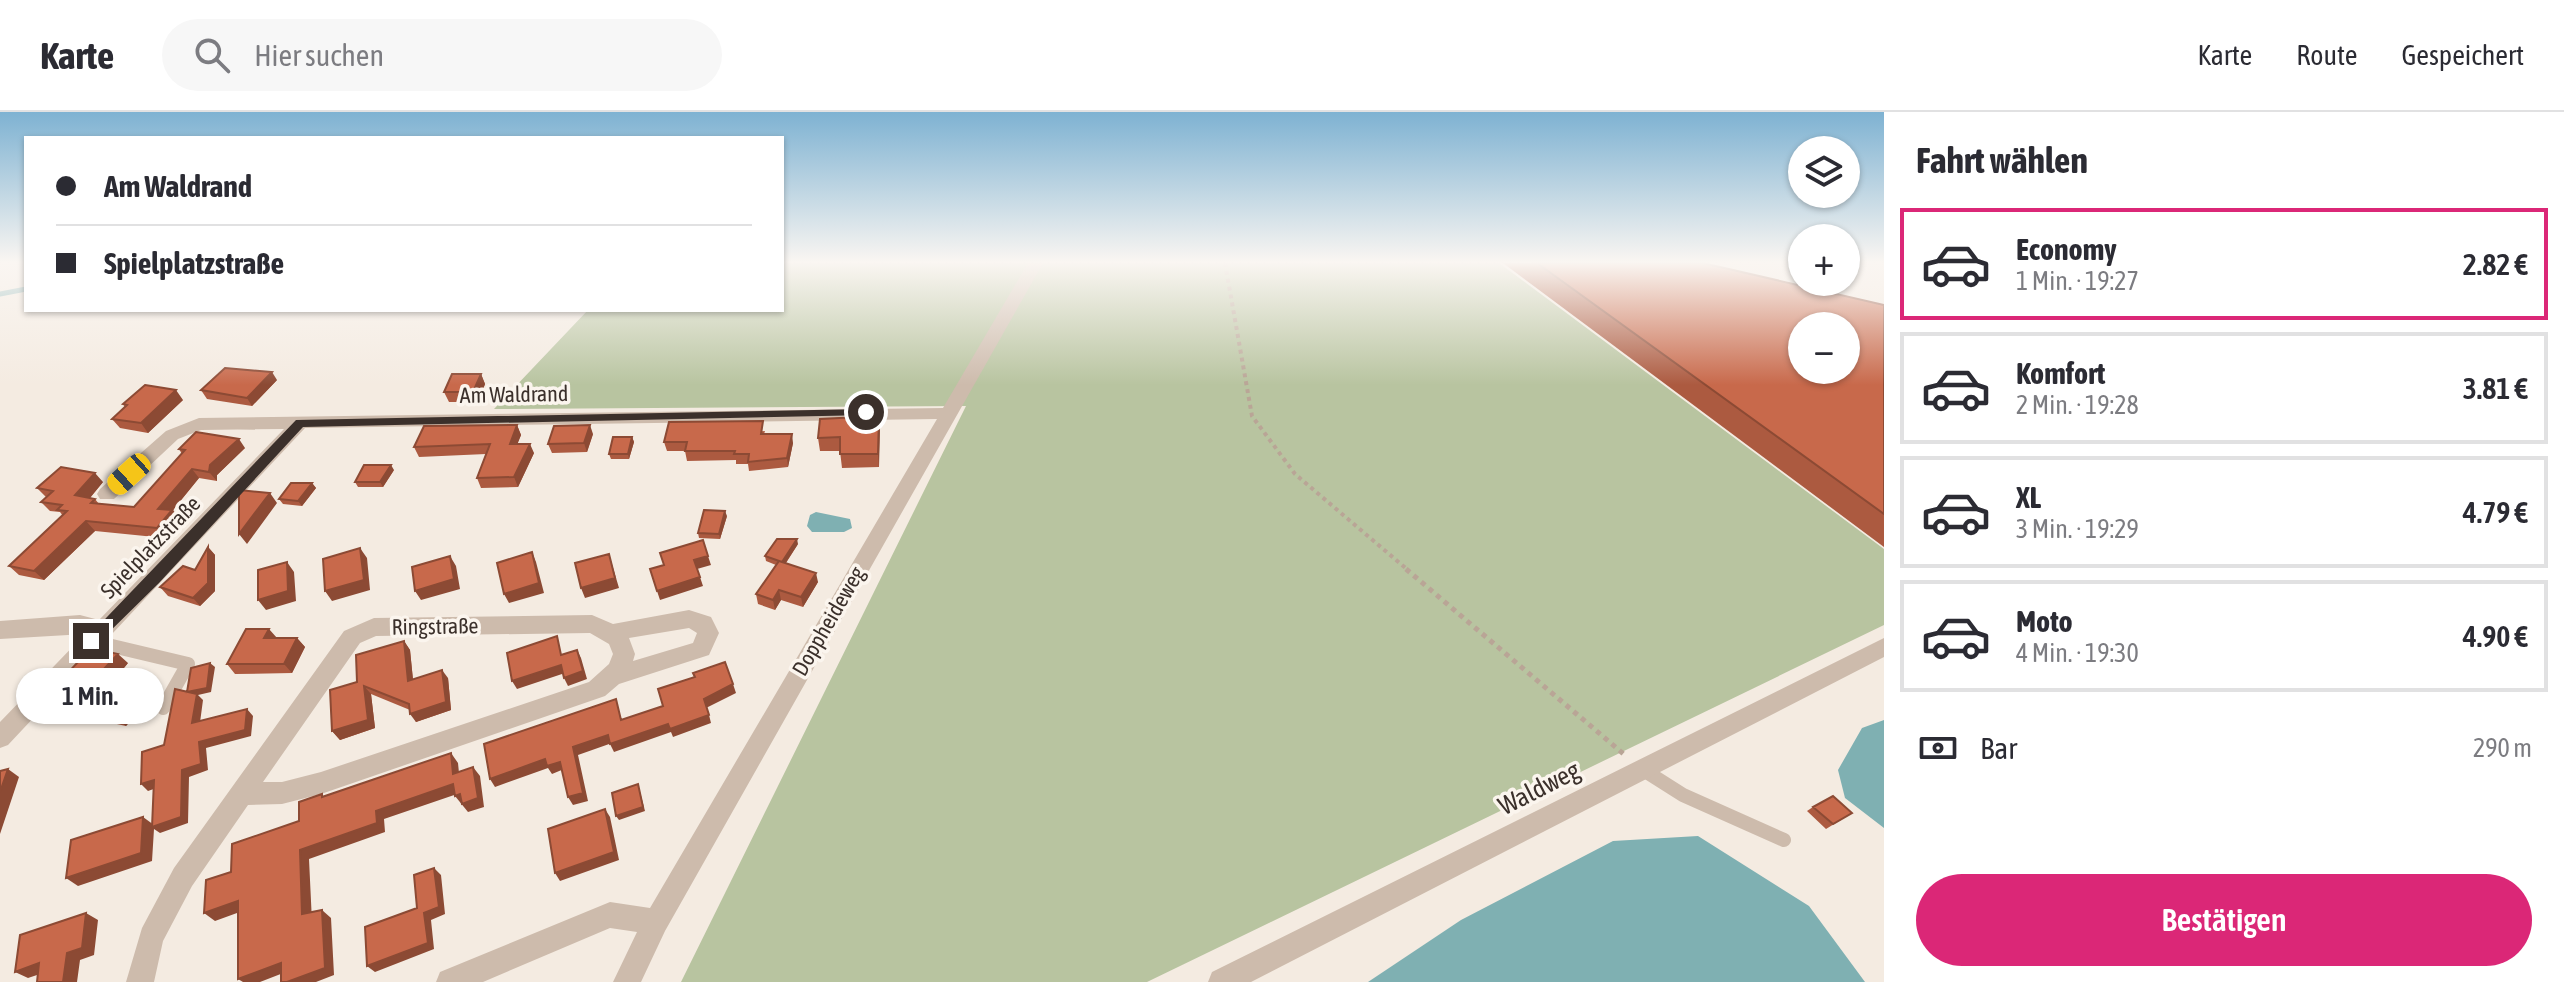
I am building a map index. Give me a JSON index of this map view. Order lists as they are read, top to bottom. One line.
{"streets":{"street":["Am Waldrand","Spielplatzstraße","Doppheideweg","Ringstraße","Waldweg"]},"crossings":[["Am Waldrand","Spielplatzstraße"],["Am Waldrand","Doppheideweg"]],"page":{"header":"Karte","search":"Hier suchen","nav":["Karte","Route","Gespeichert"],"heading":"Fahrt wählen","map_buttons":["+","−"],"banner":["Am Waldrand","Spielplatzstraße"],"list":[{"name":"Economy","note":"1 Min. · 19:27","value":"2.82 €"},{"name":"Komfort","note":"2 Min. · 19:28","value":"3.81 €"},{"name":"XL","note":"3 Min. · 19:29","value":"4.79 €"},{"name":"Moto","note":"4 Min. · 19:30","value":"4.90 €"}],"bubble":"1 Min.","pay":["Bar","290 m"],"buttons":"Bestätigen"}}
